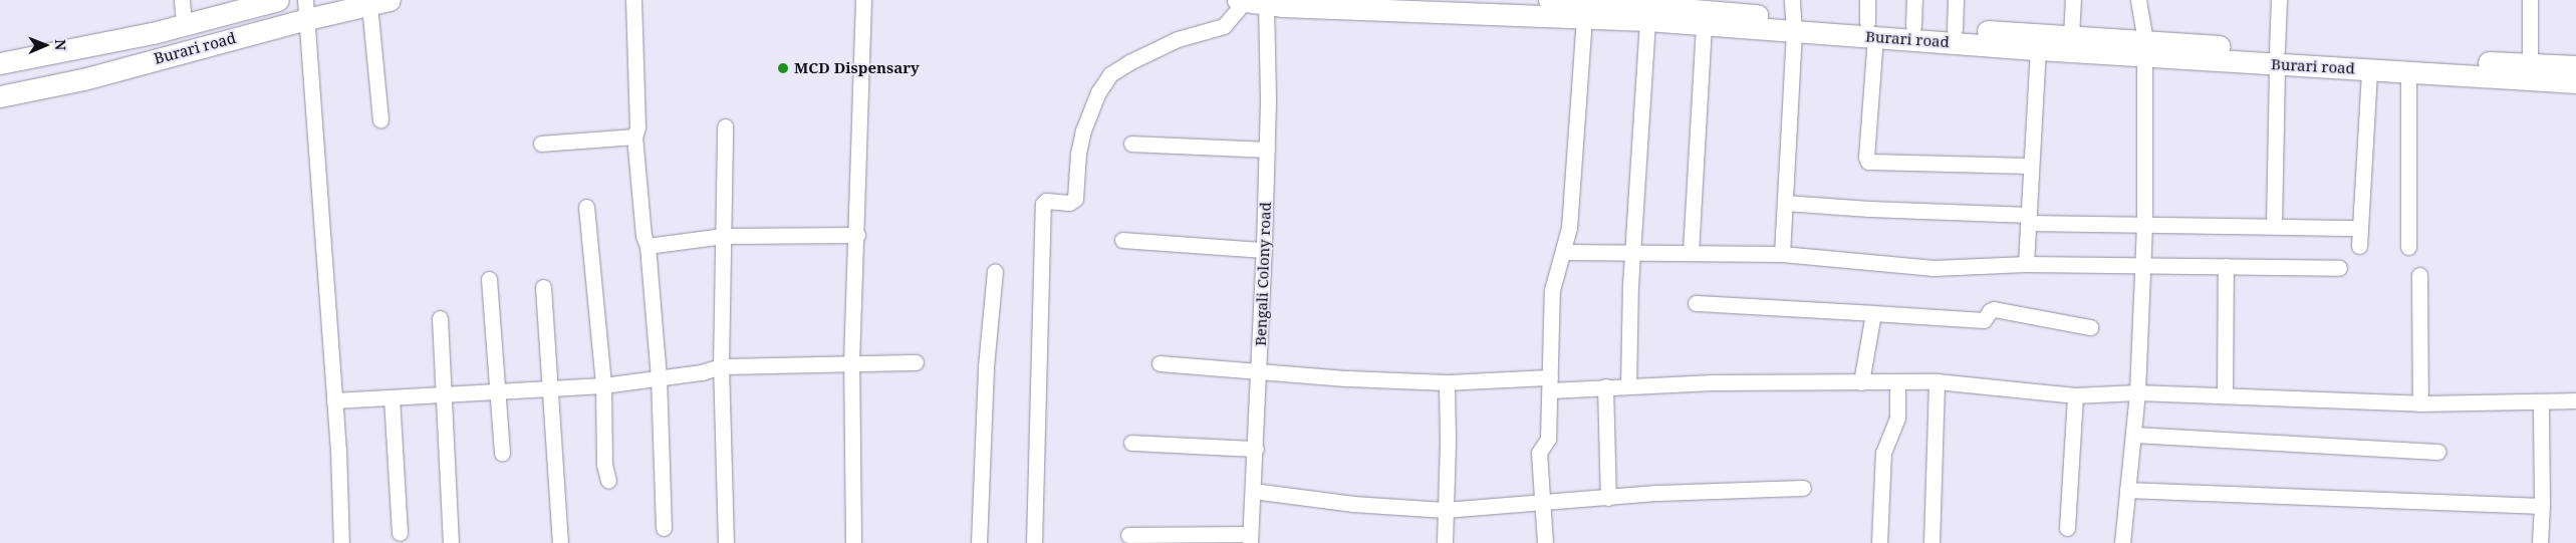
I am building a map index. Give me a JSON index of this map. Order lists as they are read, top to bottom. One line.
{"streets":{"main road":["Burari road"],"street":["Bengali Colony road"]},"crossings":[["Burari road","Bengali Colony road"]],"places":["MCD Dispensary"],"north":"right"}
